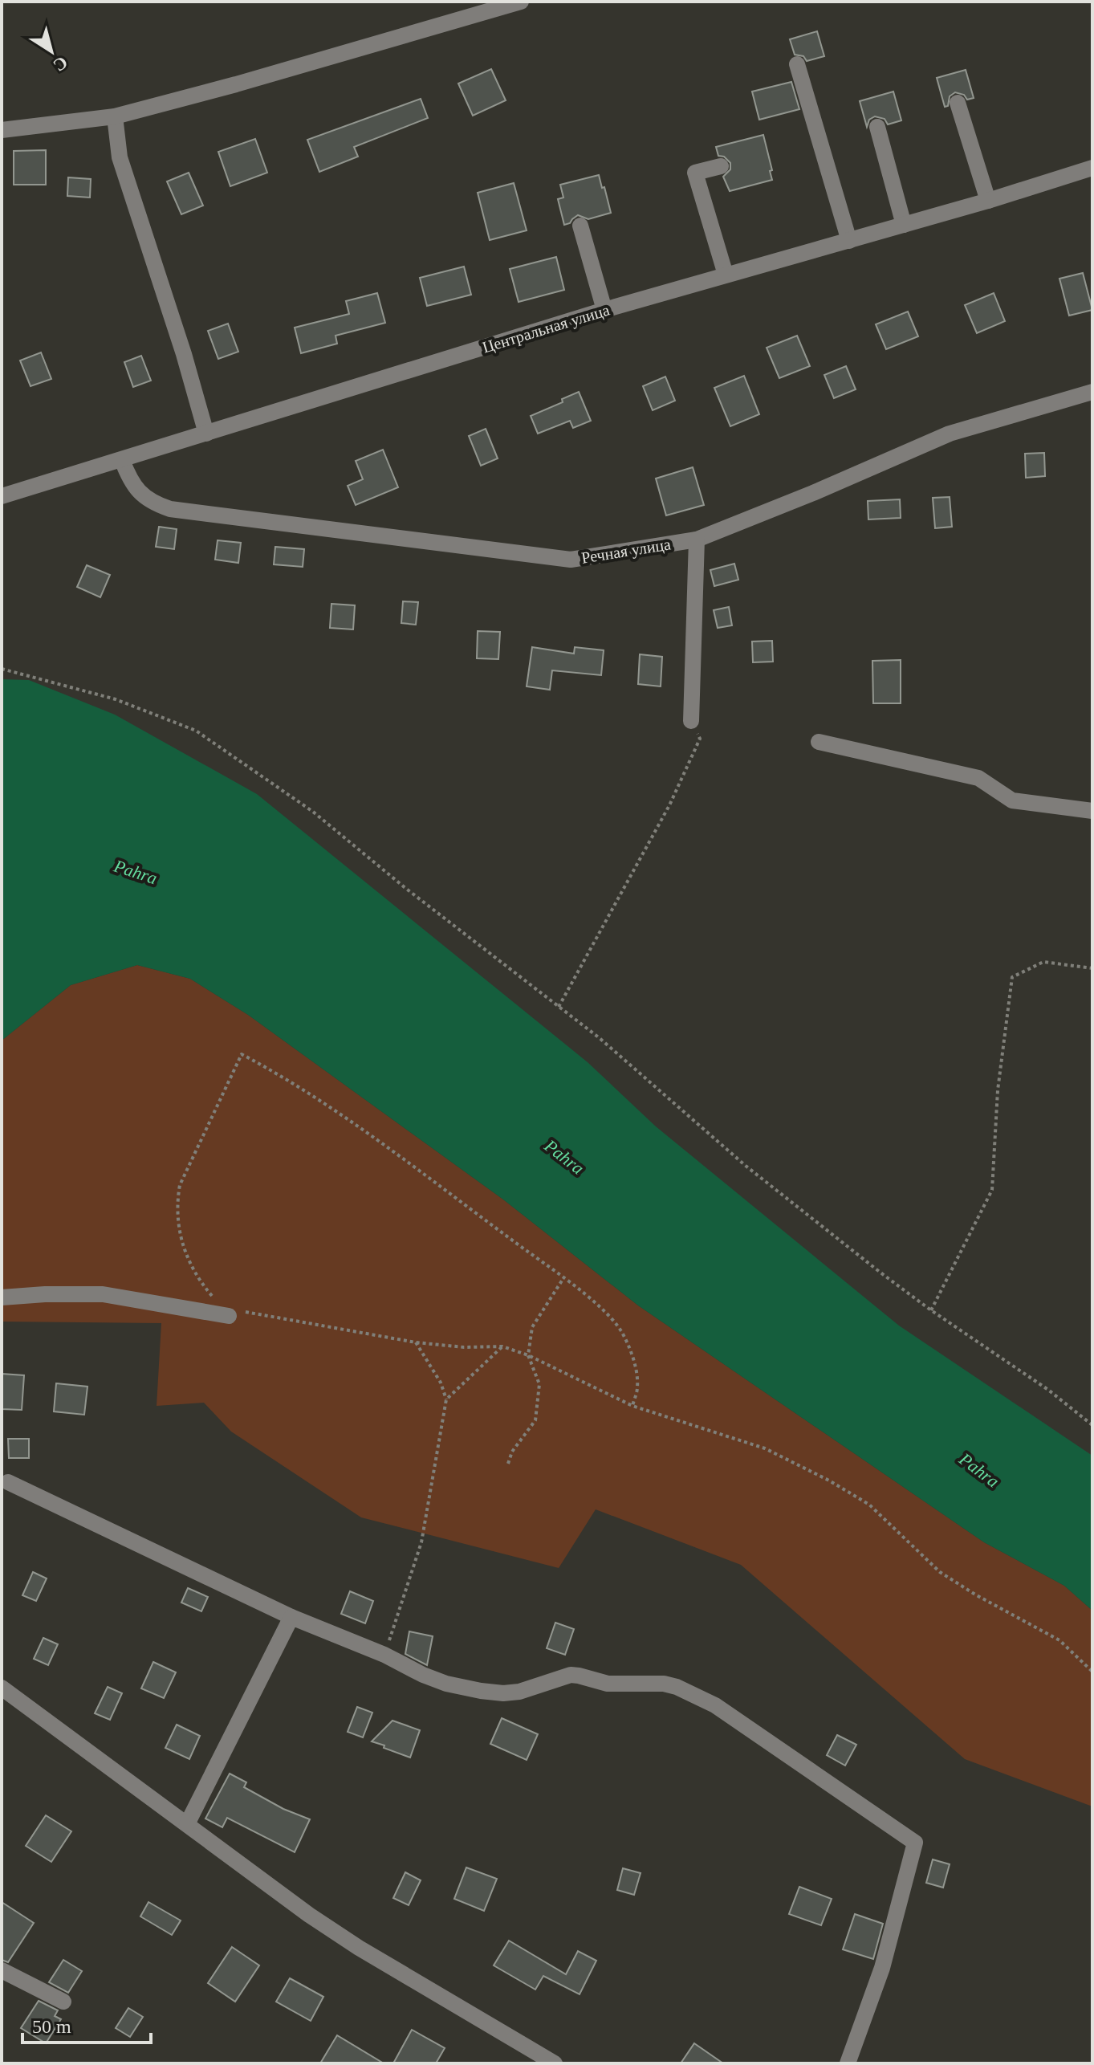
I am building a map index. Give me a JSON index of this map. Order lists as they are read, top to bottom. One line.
{"streets":{"street":["Центральная улица","Речная улица"]},"crossings":[["Центральная улица","Речная улица"]],"water":["Pahra"],"scale_bar":"50 m","north":"bottom right"}
